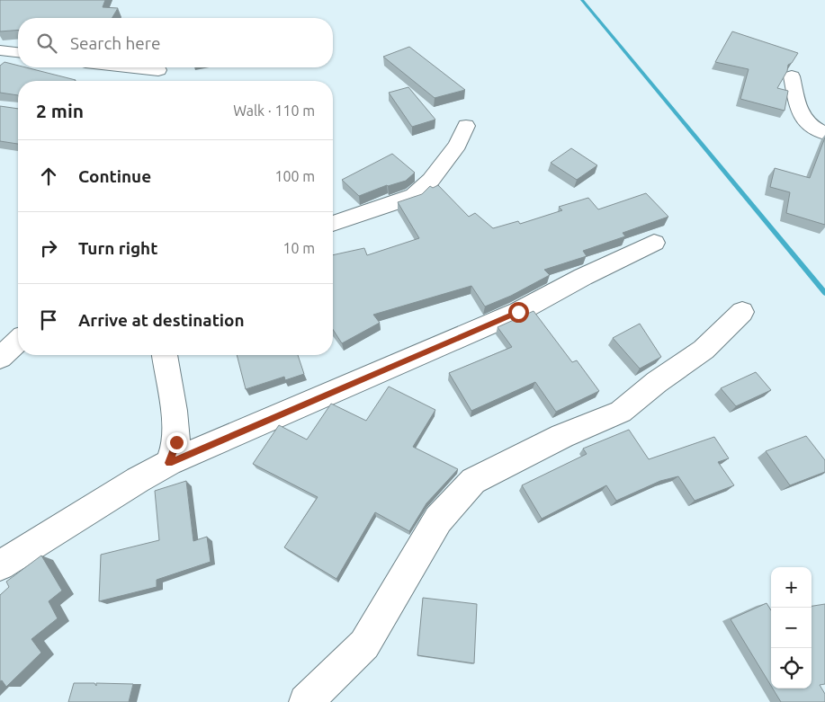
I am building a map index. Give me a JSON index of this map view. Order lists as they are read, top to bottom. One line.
{"page":{"search":"Search here","heading":["2 min","Walk · 110 m"],"list":[["Continue","100 m"],["Turn right","10 m"],"Arrive at destination"],"map_buttons":["+","−"]}}
